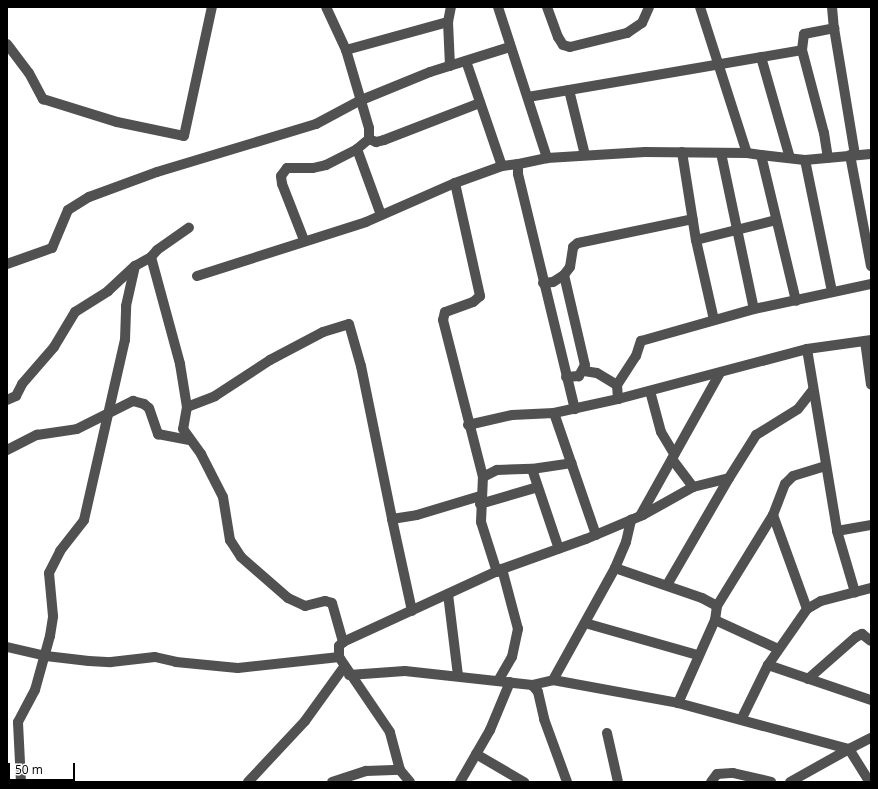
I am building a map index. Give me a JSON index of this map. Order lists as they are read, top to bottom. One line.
{"scale_bar":"50 m"}
